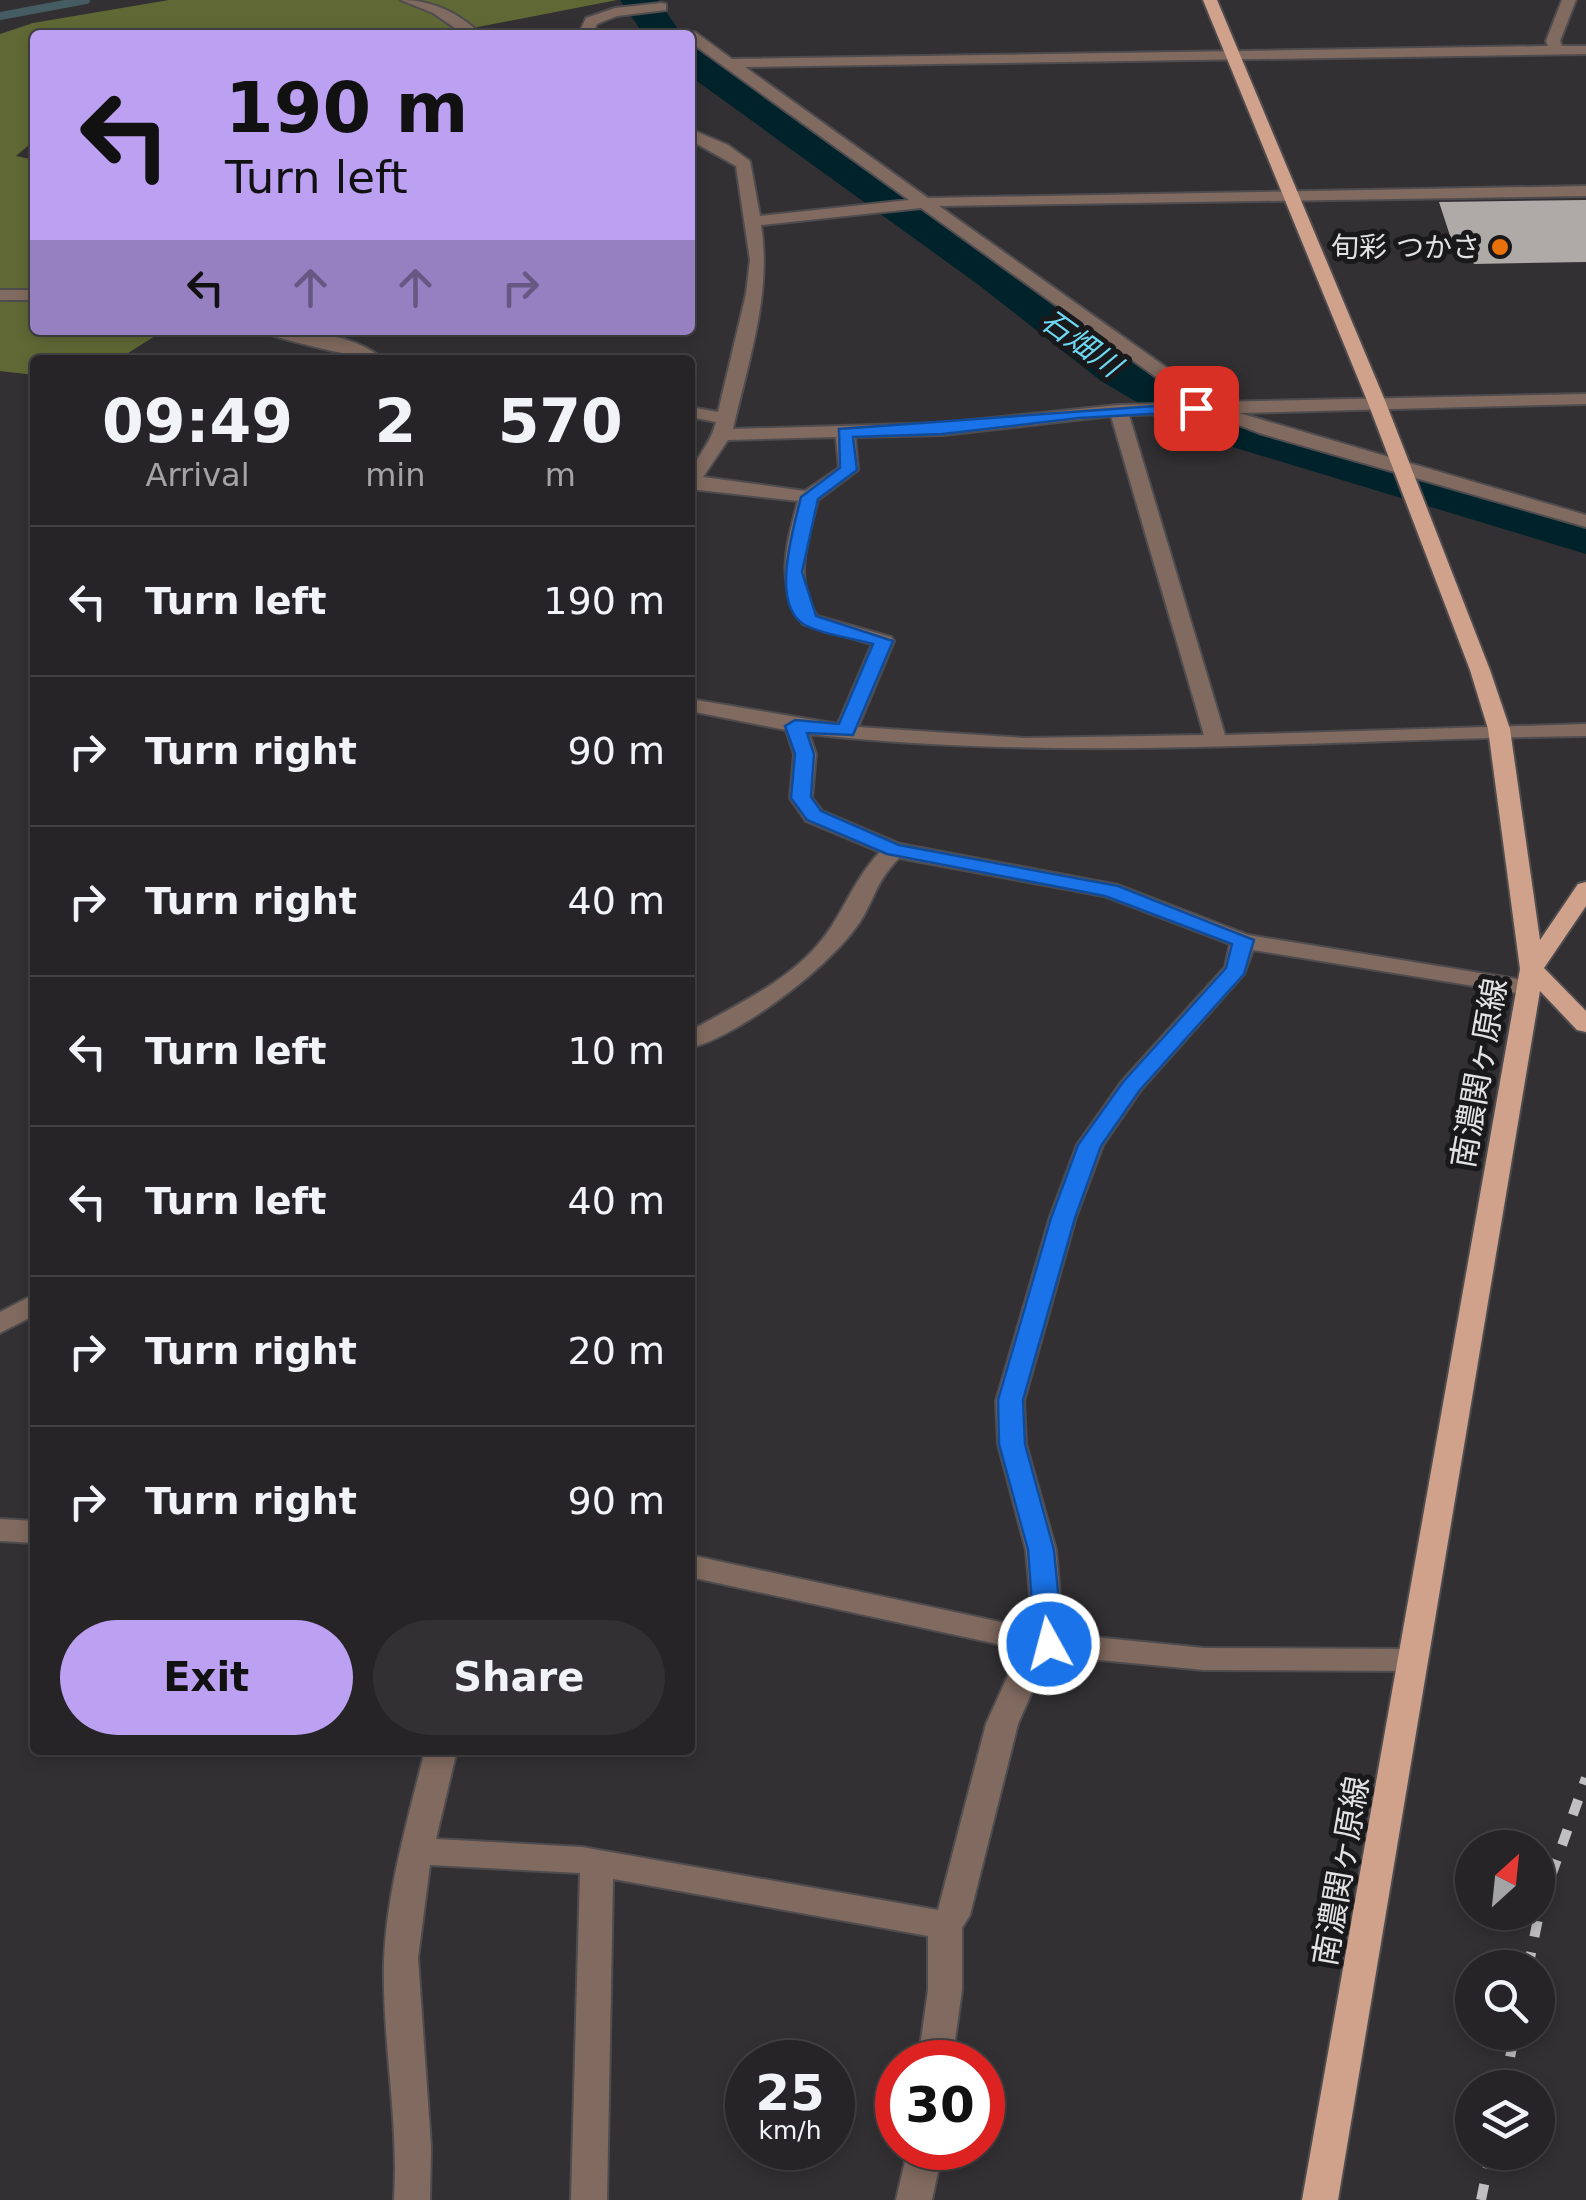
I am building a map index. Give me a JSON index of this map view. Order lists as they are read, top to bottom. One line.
{"streets":{"main road":["南濃関ヶ原線"]},"water":["石畑川"],"places":["旬彩 つかさ"],"north":"top right","page":{"turn":["190 m","Turn left"],"eta":["09:49","Arrival","2","min","570","m"],"list":[{"name":"Turn left","value":"190 m"},{"name":"Turn right","value":"90 m"},{"name":"Turn right","value":"40 m"},{"name":"Turn left","value":"10 m"},{"name":"Turn left","value":"40 m"},{"name":"Turn right","value":"20 m"},{"name":"Turn right","value":"90 m"}],"buttons":["Exit","Share"],"speed":"25 km/h","limit":"30"}}
